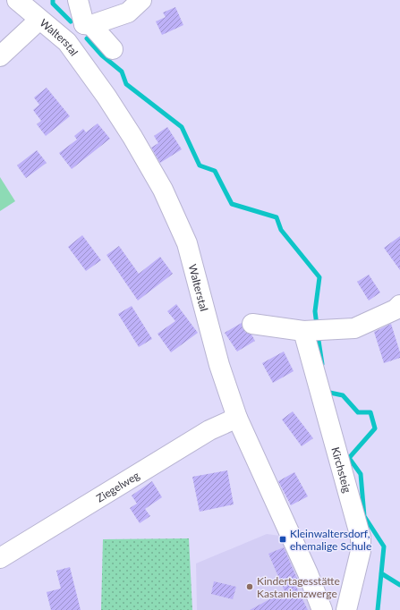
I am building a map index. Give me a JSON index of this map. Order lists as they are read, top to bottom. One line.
{"streets":{"street":["Walterstal","Kirchsteig","Ziegelweg"]},"crossings":[["Walterstal","Ziegelweg"]],"places":{"transit":["Kleinwaltersdorf, ehemalige Schule"],"other":["Kindertagesstätte Kastanienzwerge"]}}
